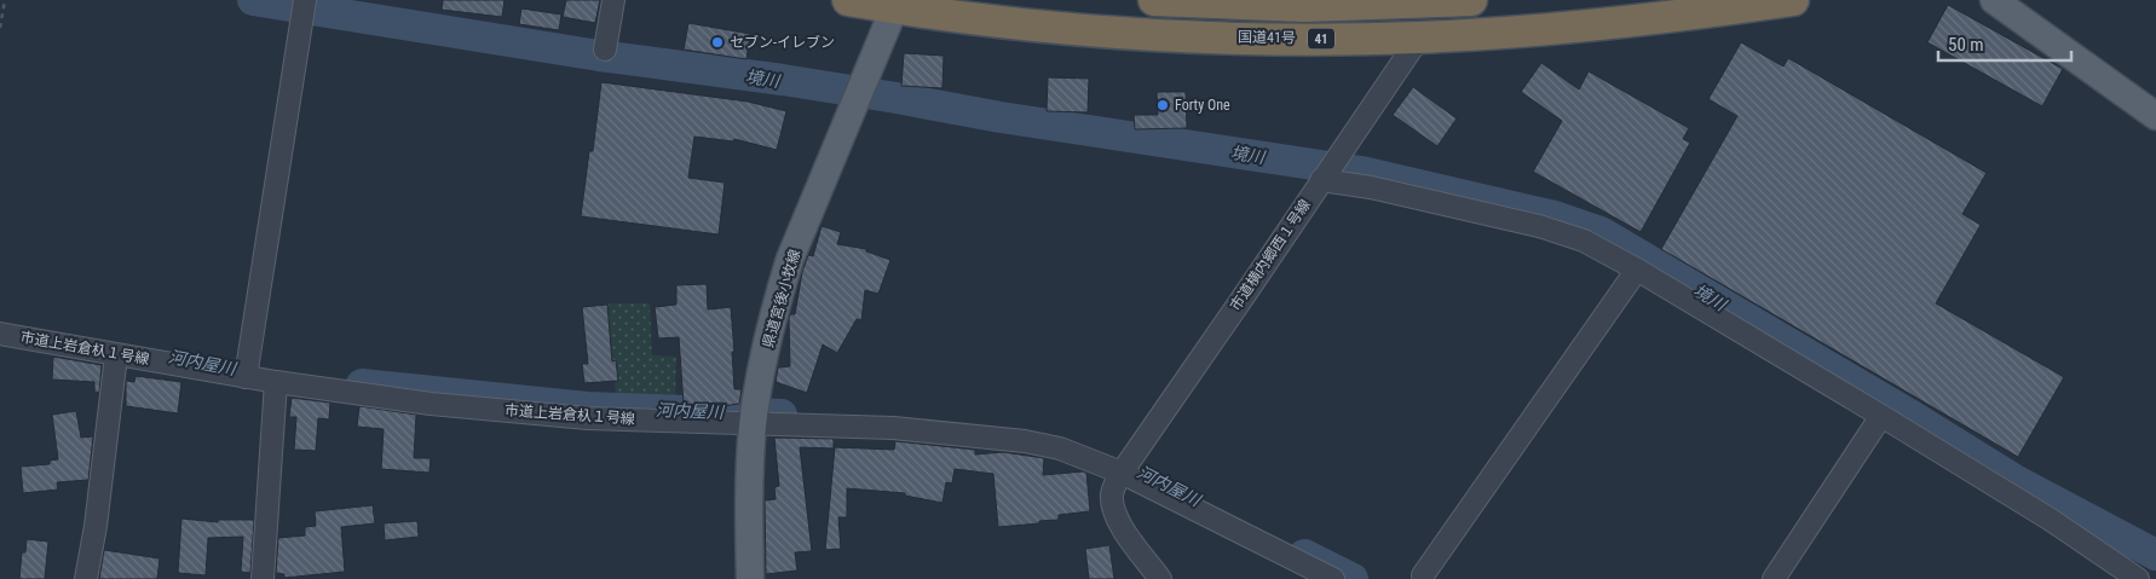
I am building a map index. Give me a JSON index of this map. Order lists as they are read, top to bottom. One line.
{"streets":{"highway":["国道41号","41"],"main road":["県道宮後小牧線"],"street":["市道横内郷西１号線","市道上岩倉杁１号線"]},"crossings":[["国道41号","市道横内郷西１号線"],["国道41号","県道宮後小牧線"],["市道横内郷西１号線","市道上岩倉杁１号線"],["県道宮後小牧線","市道上岩倉杁１号線"]],"water":["境川","河内屋川"],"places":["セブン-イレブン","Forty One"],"scale_bar":"50 m"}
